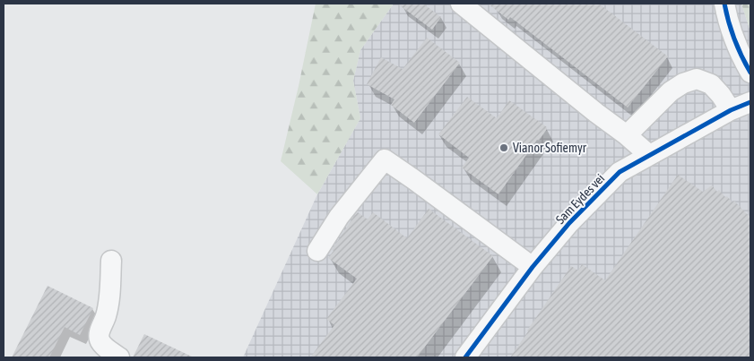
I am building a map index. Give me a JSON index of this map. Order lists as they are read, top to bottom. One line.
{"streets":{"street":["Sam Eydes vei"]},"places":["Vianor Sofiemyr"]}
